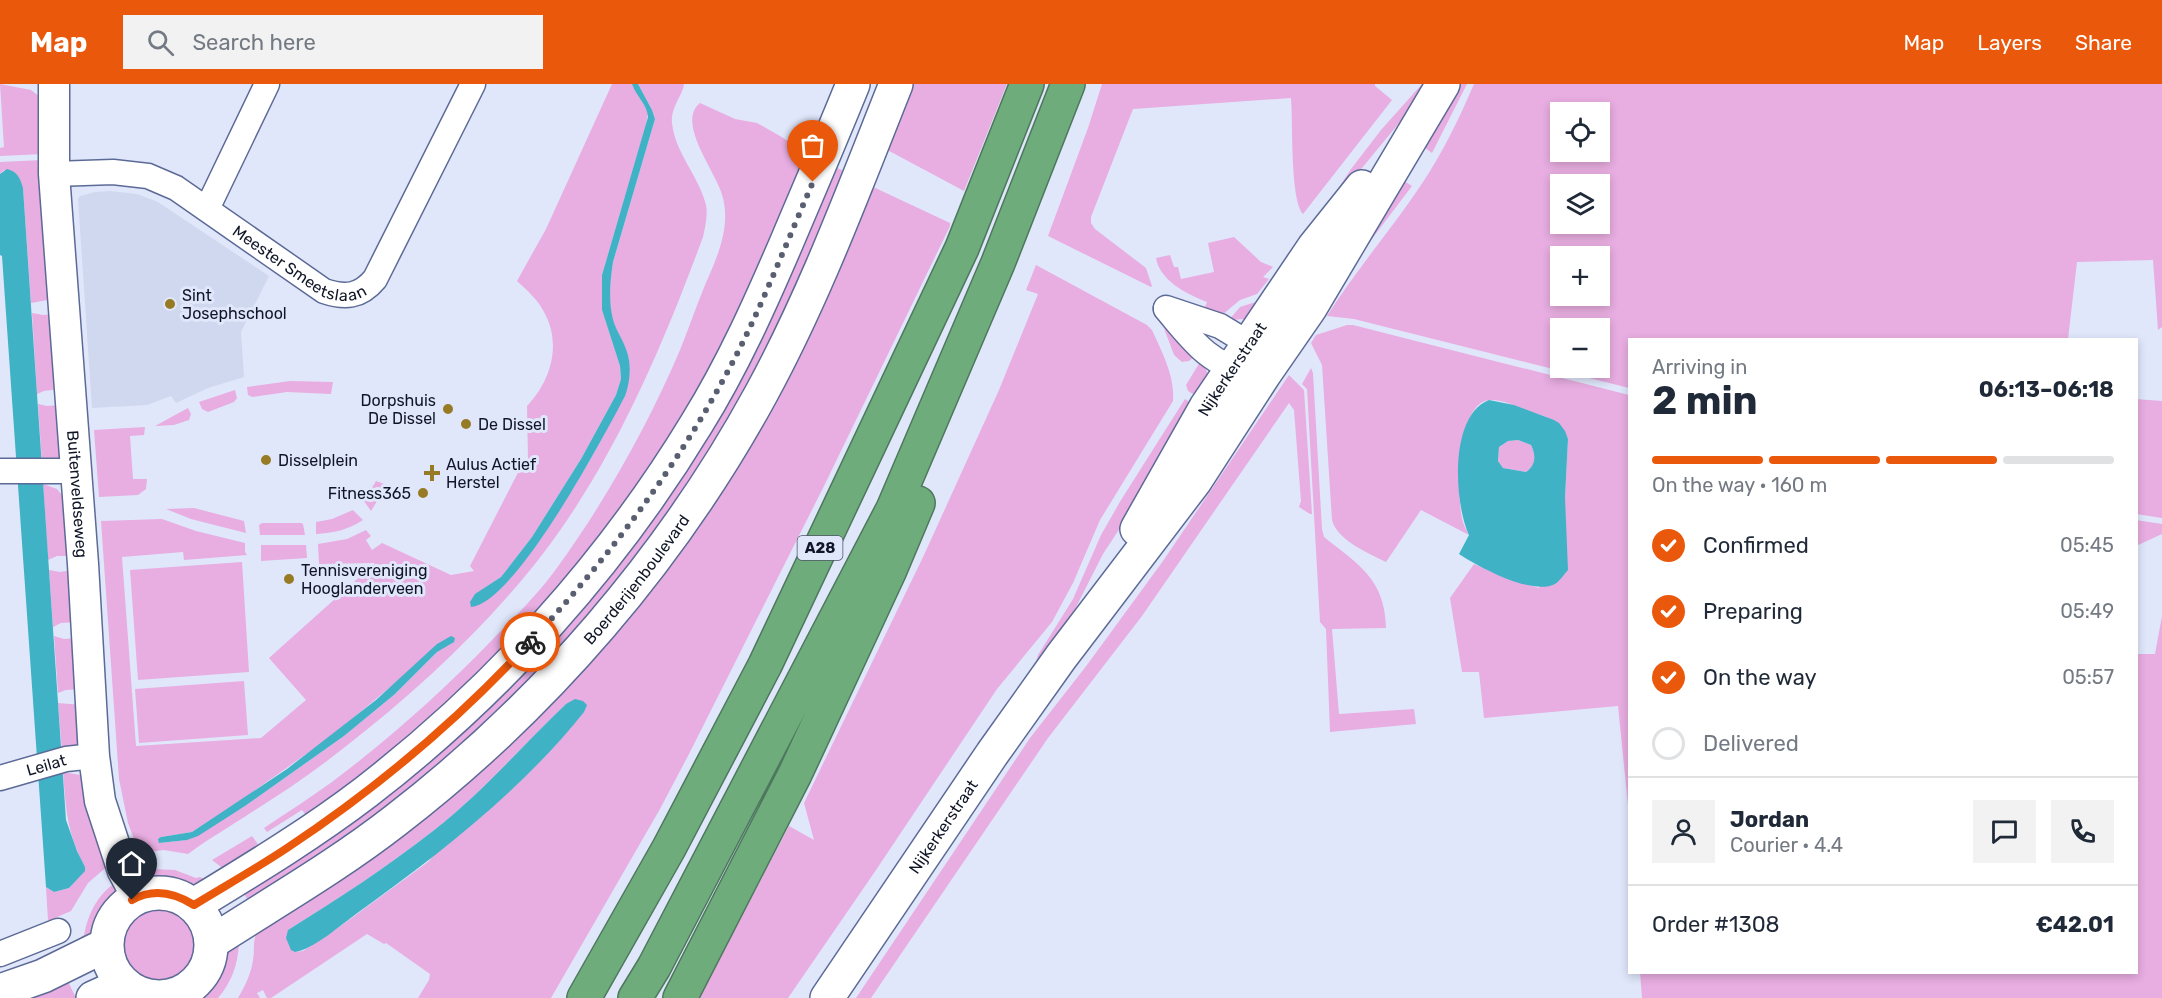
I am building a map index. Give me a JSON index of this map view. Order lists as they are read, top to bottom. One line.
{"streets":{"highway":["A28"],"main road":["Nijkerkerstraat","Boerderijenboulevard"],"street":["Meester Smeetslaan","Buitenveldseweg","Leilat"]},"crossings":[["Meester Smeetslaan","Buitenveldseweg"],["Buitenveldseweg","Boerderijenboulevard"],["Buitenveldseweg","Leilat"]],"places":{"other":["Sint Josephschool","Dorpshuis De Dissel","De Dissel","Disselplein","Fitness365","Tennisvereniging Hooglanderveen"],"health":["Aulus Actief Herstel"]},"page":{"header":"Map","search":"Search here","nav":["Map","Layers","Share"],"map_buttons":["+","−"],"heading":["2 min","Arriving in","06:13–06:18"],"panel":["Jordan","Courier · 4.4","Order #1308","€42.01"],"bar":"On the way · 160 m","list":[["Confirmed","05:45"],["Preparing","05:49"],["On the way","05:57"],"Delivered"]}}
